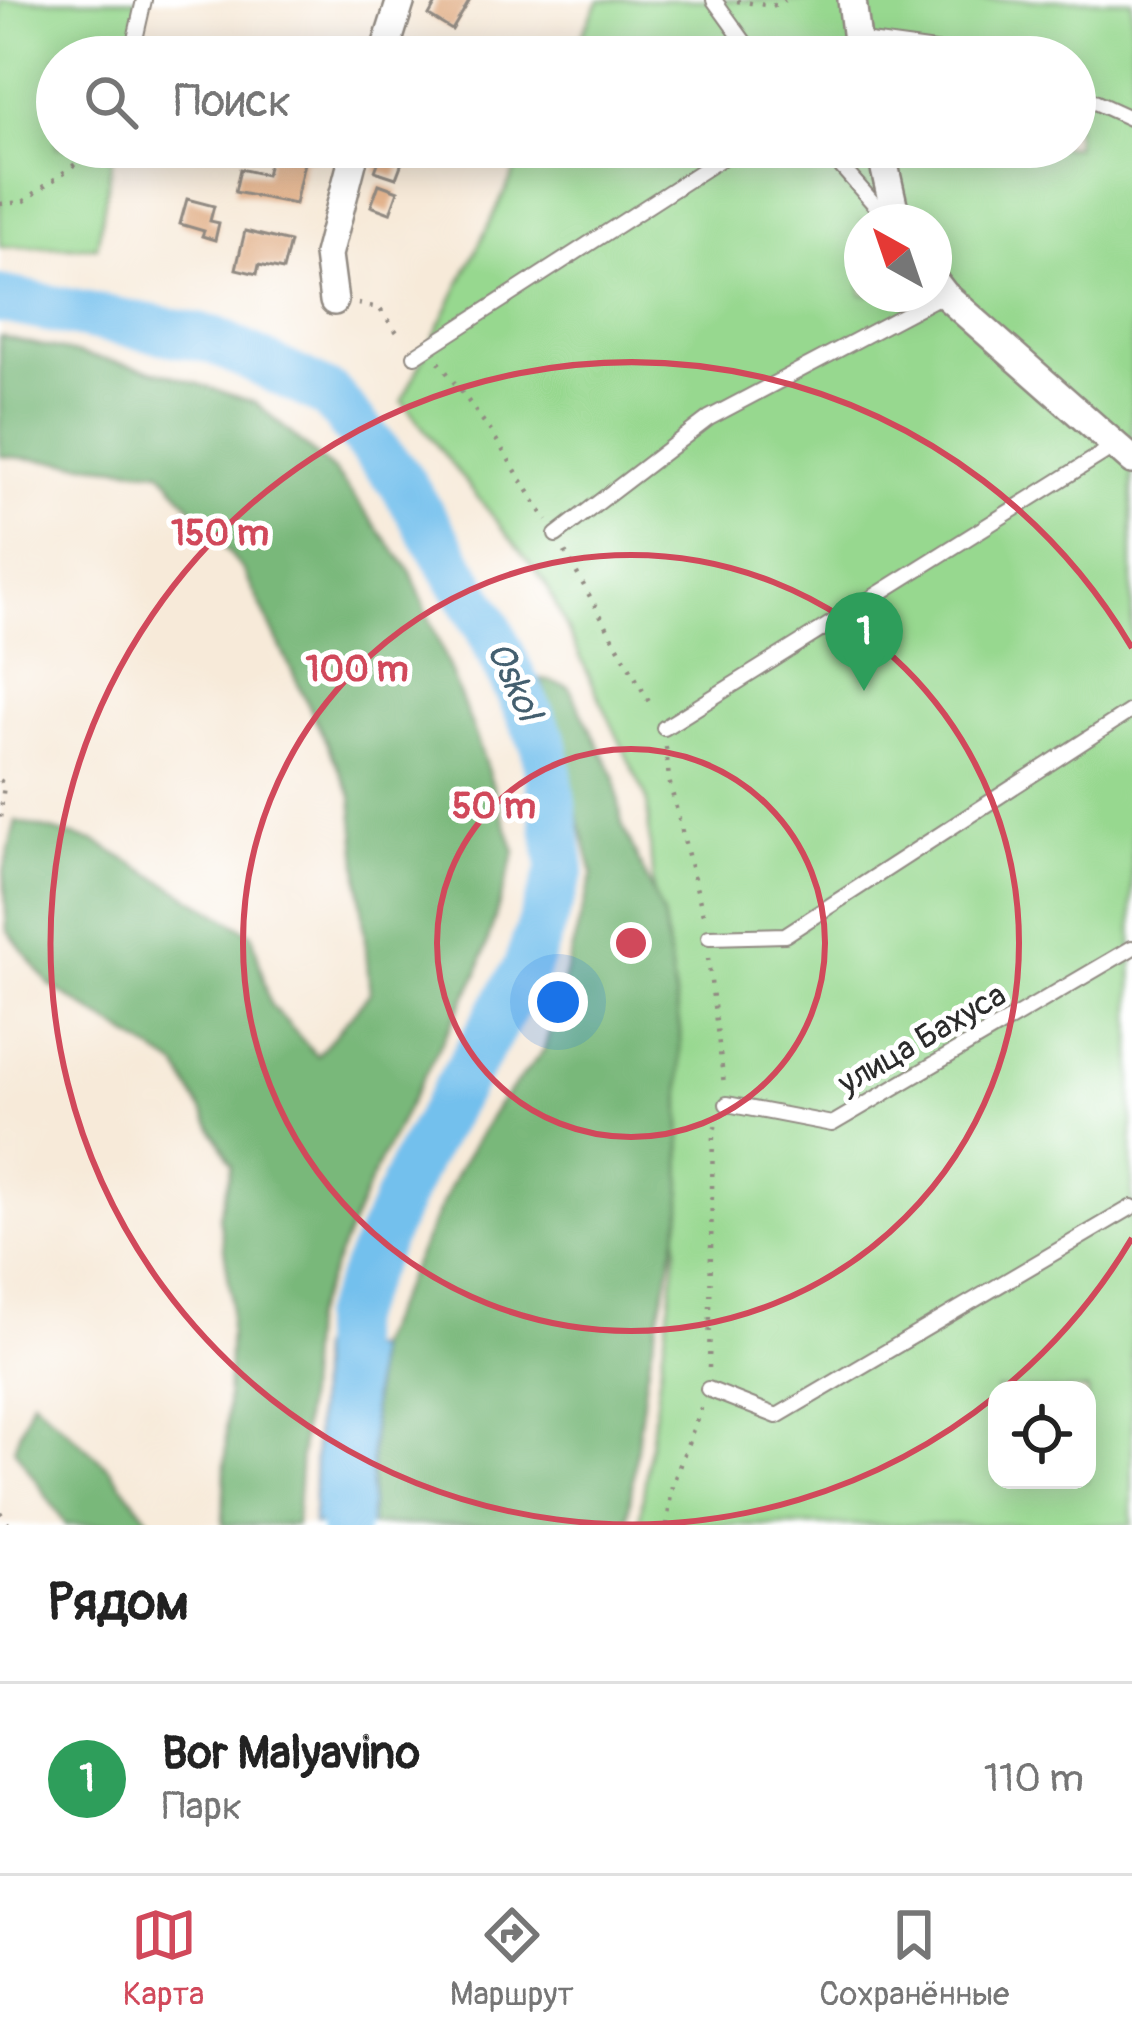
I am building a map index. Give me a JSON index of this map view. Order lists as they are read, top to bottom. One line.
{"streets":{"lane":["улица Бахуса"]},"water":["Oskol"],"north":"top left","page":{"search":"Поиск","pins":"1","heading":"Рядом","list":[{"mark":"1","name":"Bor Malyavino","note":"Парк","value":"110 m"}],"nav":["Карта","Маршрут","Сохранённые"]},"rings":["150 m","100 m","50 m"]}
